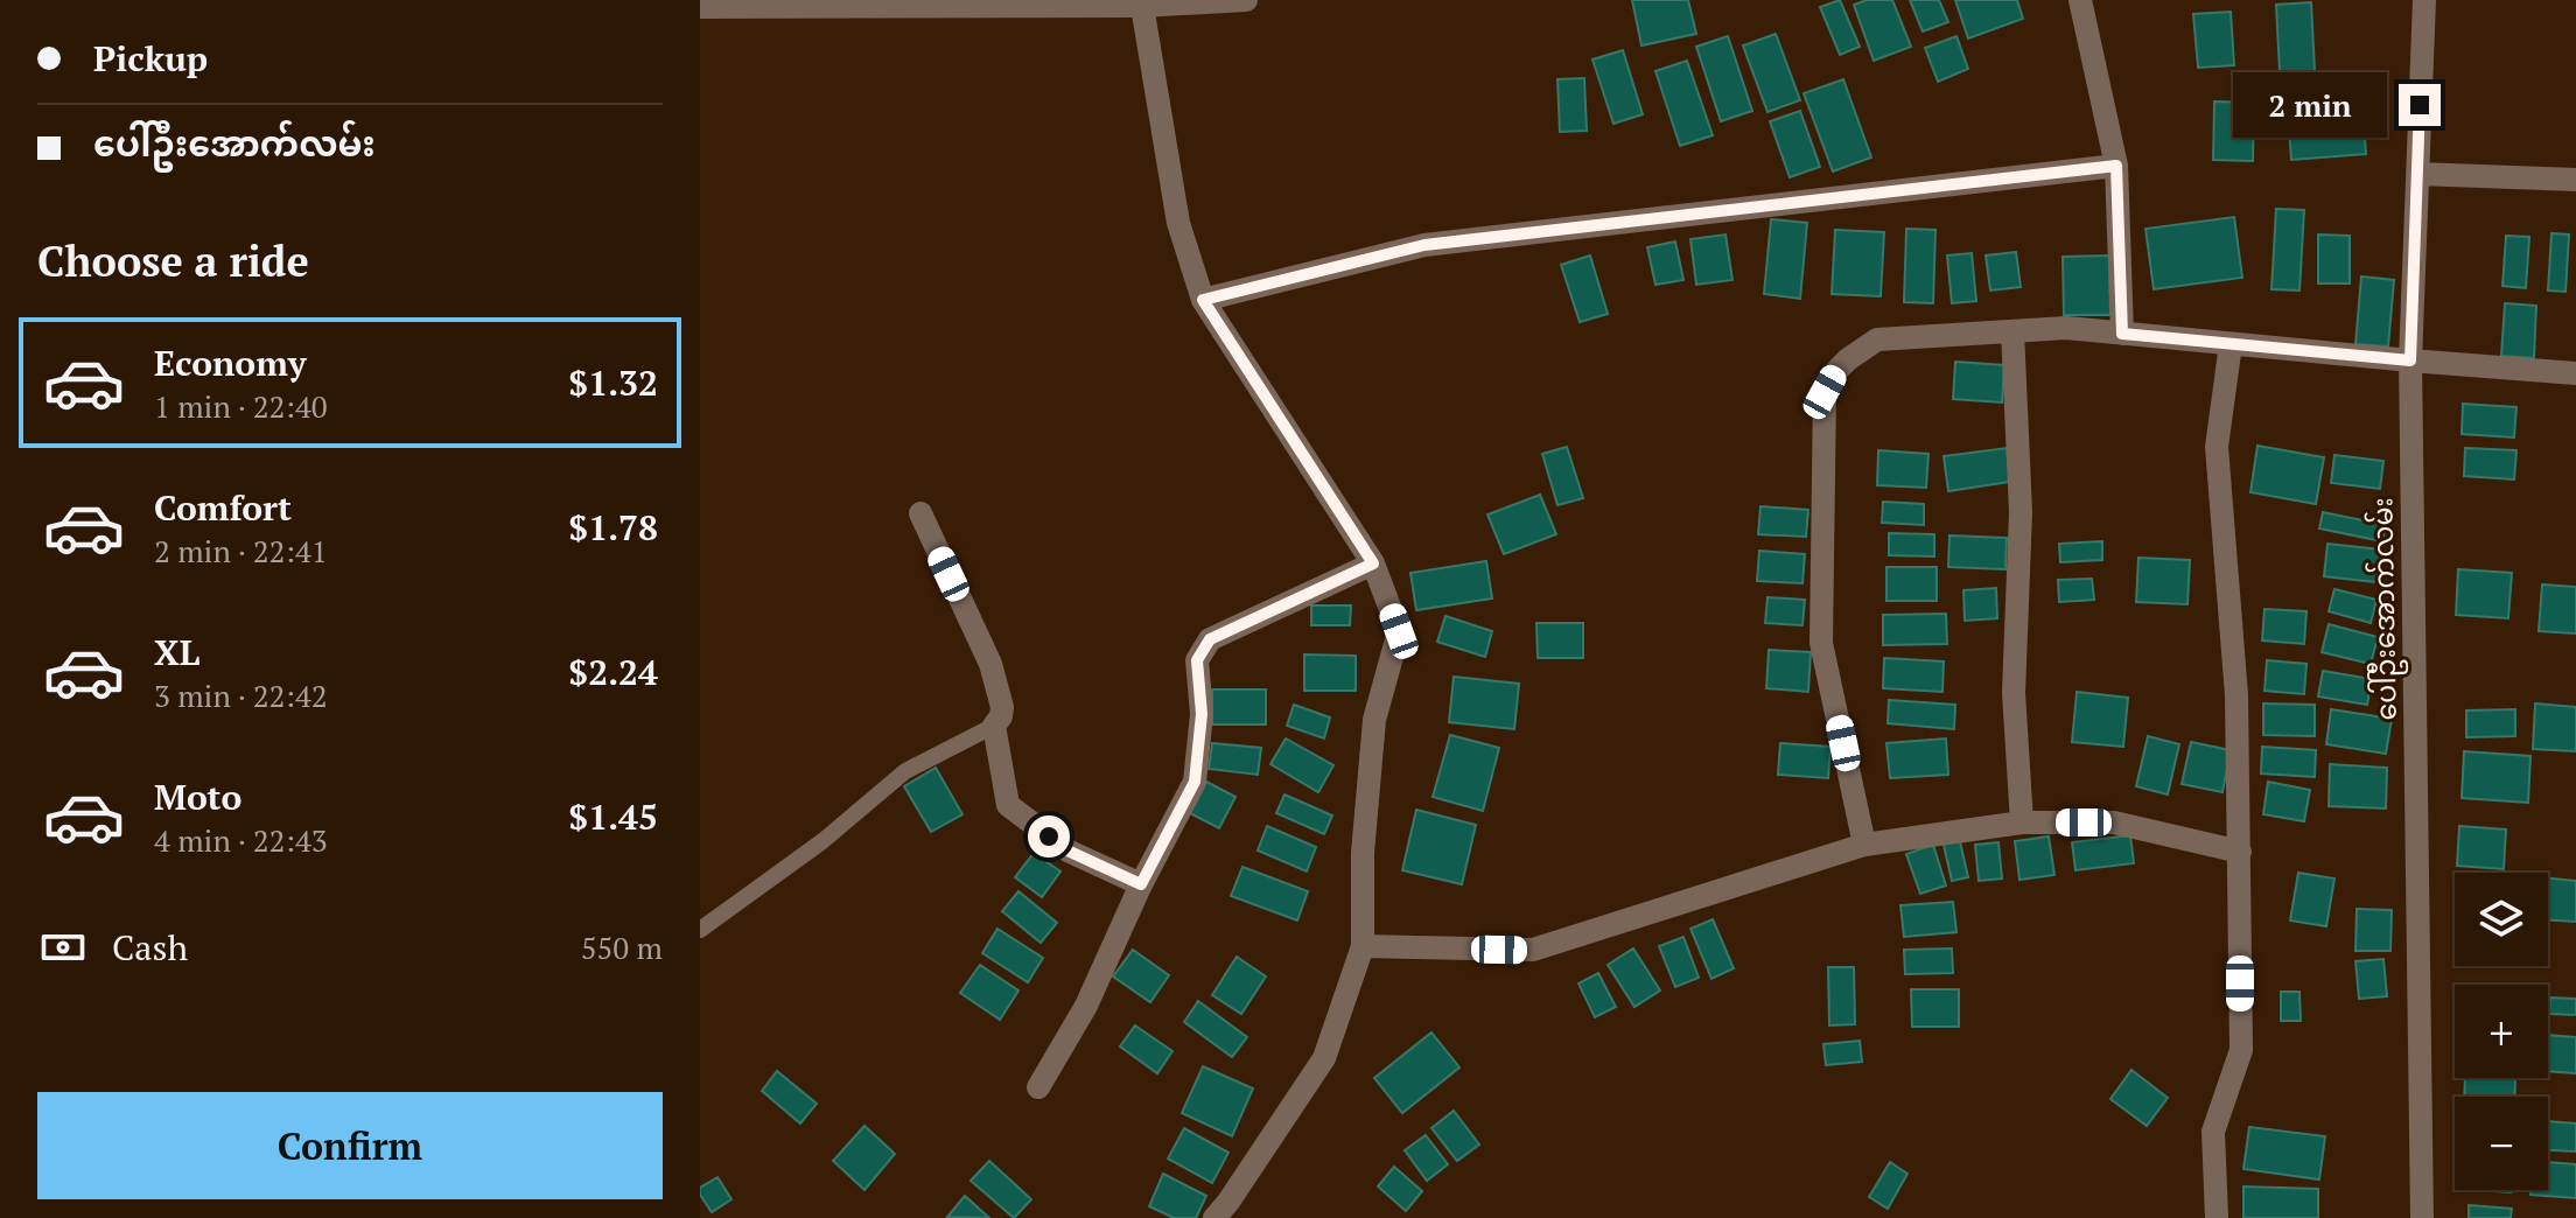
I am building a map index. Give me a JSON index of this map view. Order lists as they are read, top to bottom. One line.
{"streets":{"street":["ပေါ်ဦးအောက်လမ်း"]},"page":{"banner":["Pickup","ပေါ်ဦးအောက်လမ်း"],"bubble":"2 min","heading":"Choose a ride","list":[{"name":"Economy","note":"1 min · 22:40","value":"$1.32"},{"name":"Comfort","note":"2 min · 22:41","value":"$1.78"},{"name":"XL","note":"3 min · 22:42","value":"$2.24"},{"name":"Moto","note":"4 min · 22:43","value":"$1.45"}],"map_buttons":["+","−"],"pay":["Cash","550 m"],"buttons":"Confirm"}}
